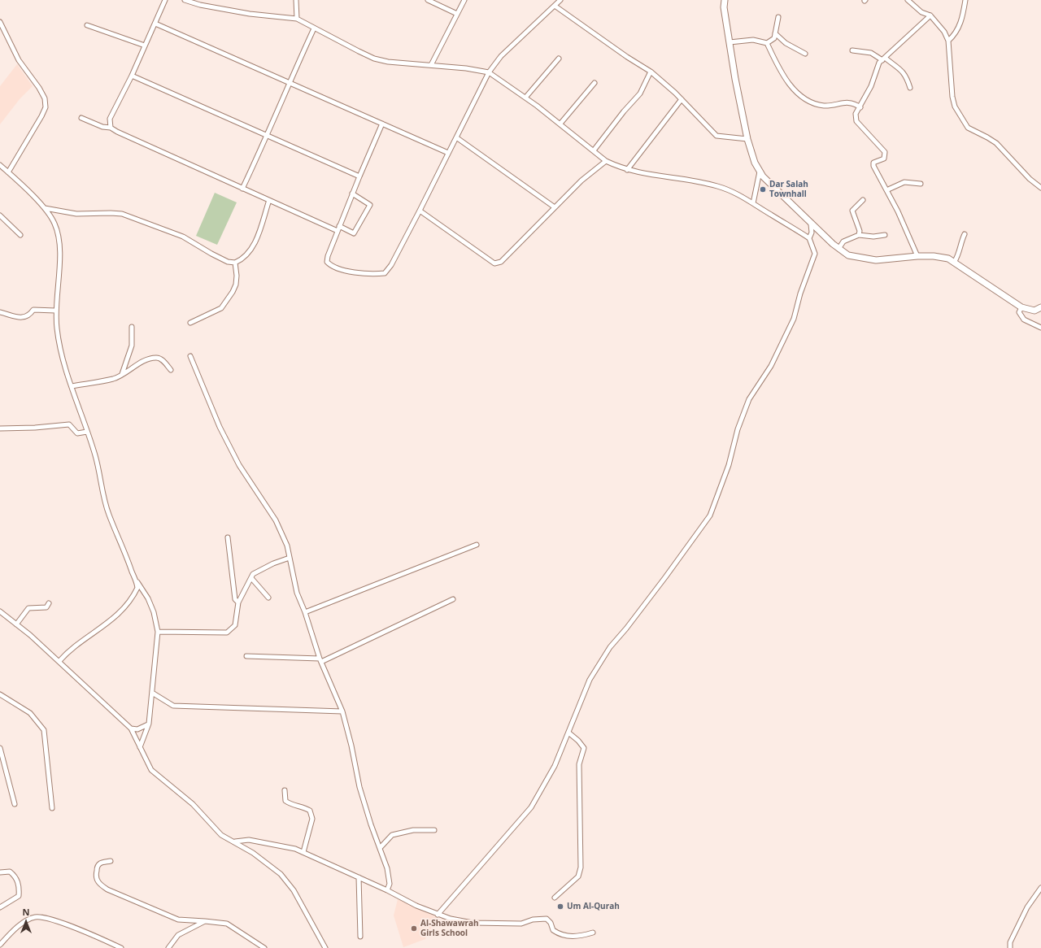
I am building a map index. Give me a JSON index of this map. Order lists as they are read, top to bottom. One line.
{"places":["Dar Salah Townhall","Um Al-Qurah","Al-Shawawrah Girls School"],"north":"top"}
